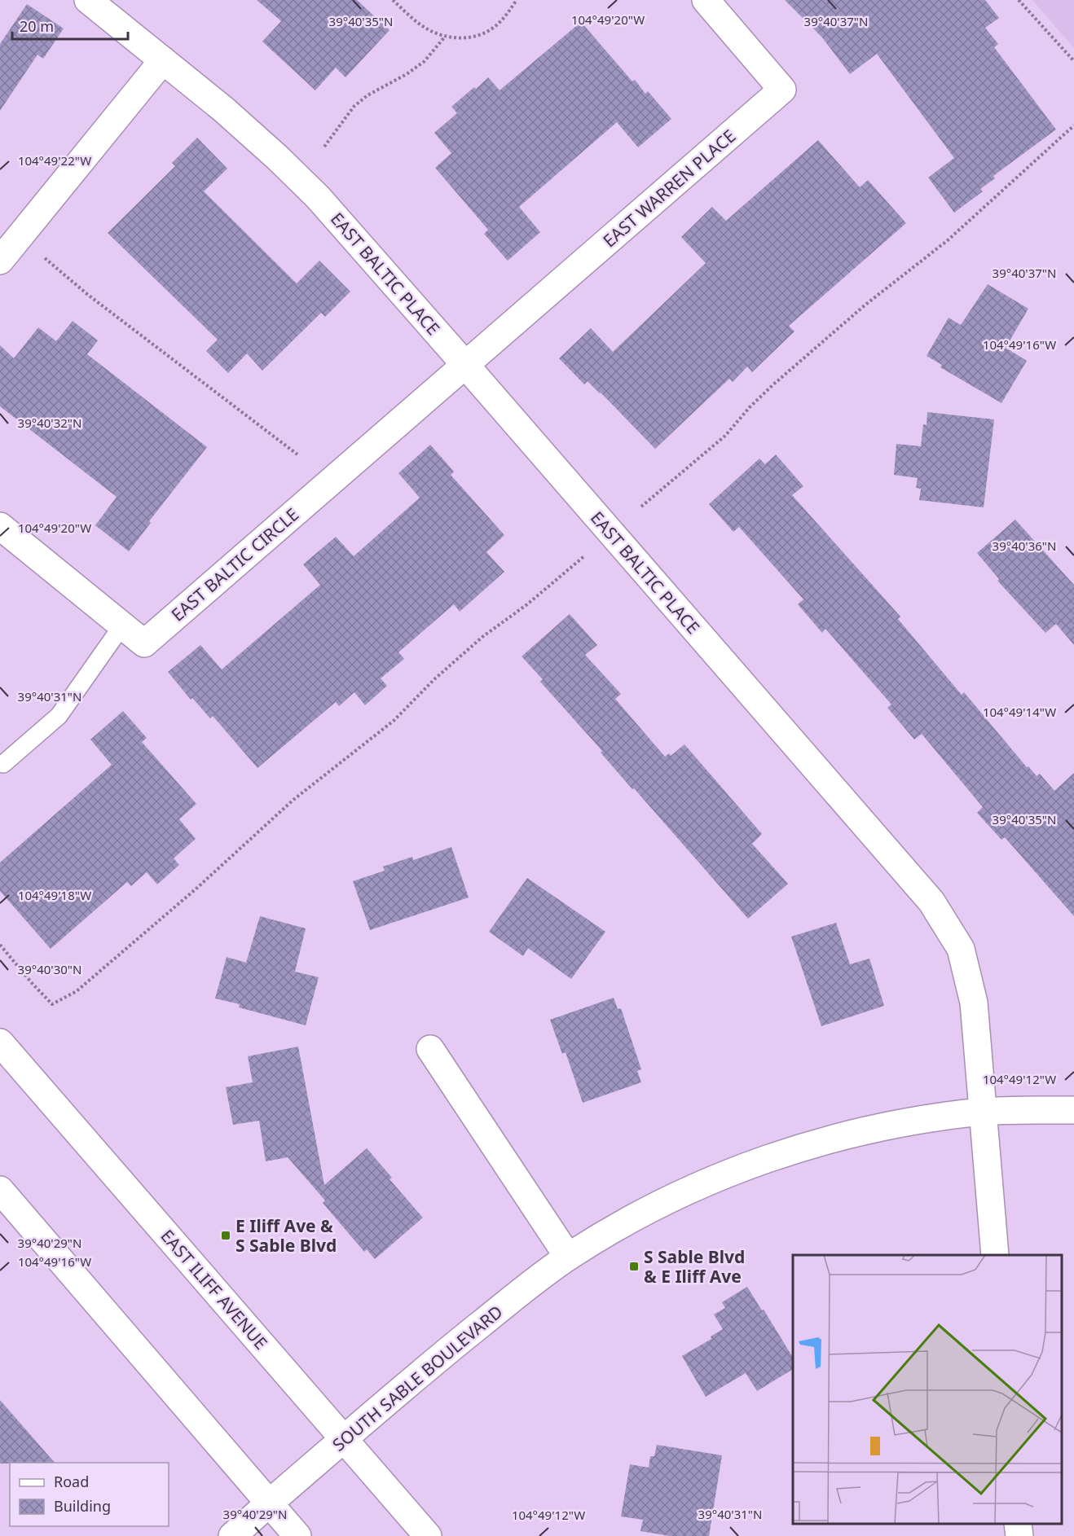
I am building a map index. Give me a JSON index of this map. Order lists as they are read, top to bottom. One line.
{"streets":{"street":["EAST WARREN PLACE","EAST BALTIC PLACE","EAST BALTIC CIRCLE","EAST ILIFF AVENUE","SOUTH SABLE BOULEVARD"]},"crossings":[["EAST WARREN PLACE","EAST BALTIC PLACE"],["EAST WARREN PLACE","EAST BALTIC CIRCLE"],["EAST BALTIC PLACE","EAST BALTIC CIRCLE"],["EAST BALTIC PLACE","SOUTH SABLE BOULEVARD"],["EAST ILIFF AVENUE","SOUTH SABLE BOULEVARD"]],"places":{"transit":["E Iliff Ave & S Sable Blvd","S Sable Blvd & E Iliff Ave"]},"legend":["Road","Building"],"scale_bar":"20 m","coordinates":["104°49'20\"W","39°40'37\"N","39°40'35\"N","104°49'22\"W","104°49'16\"W","39°40'32\"N","39°40'36\"N","39°40'31\"N","104°49'14\"W","104°49'18\"W","39°40'30\"N","104°49'12\"W","39°40'29\"N"]}
